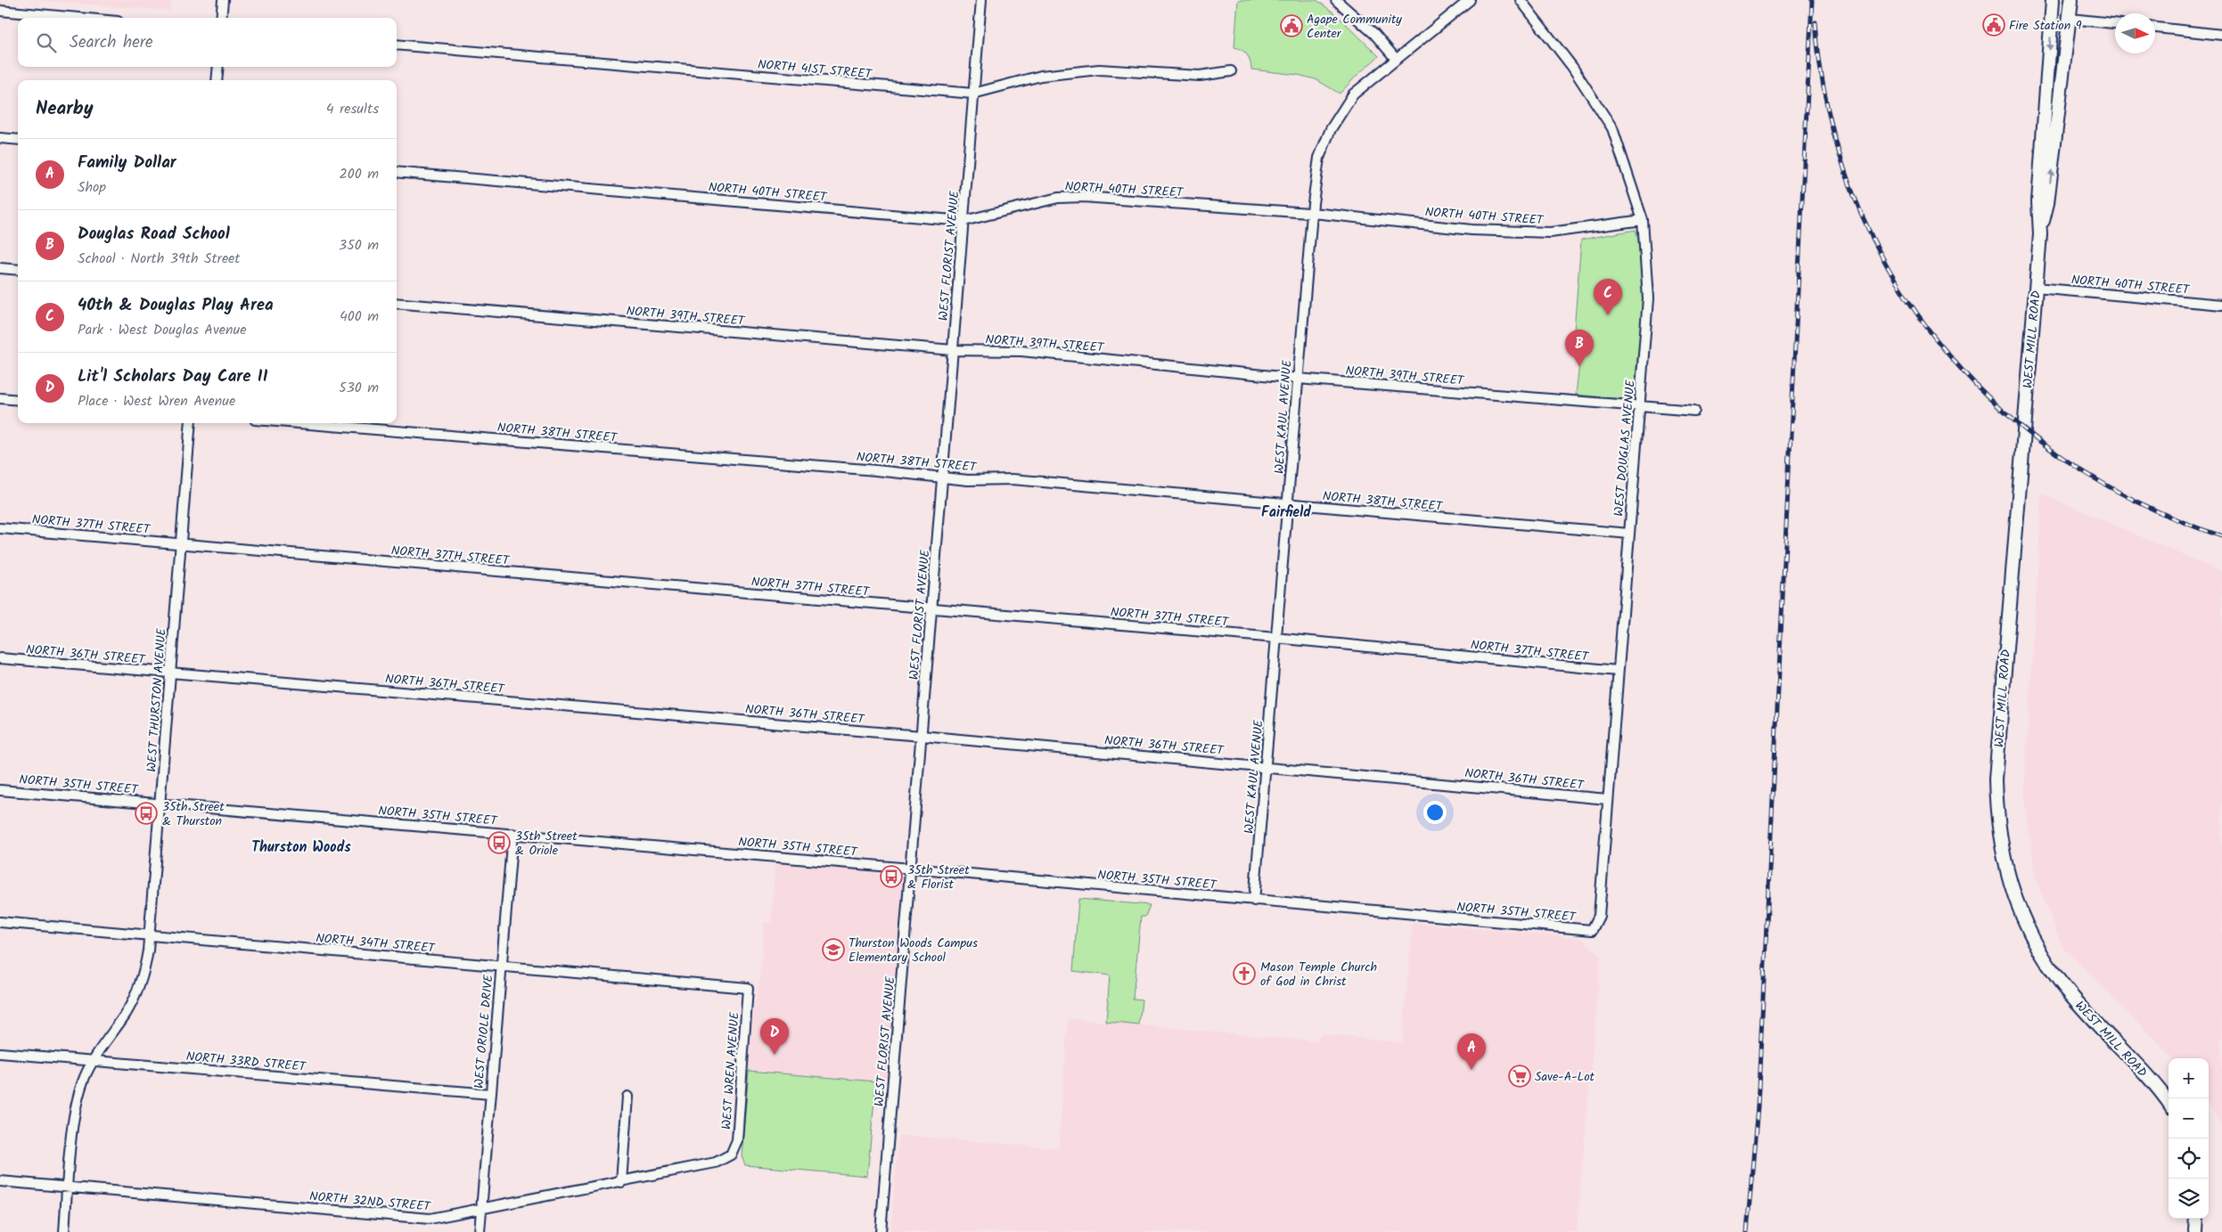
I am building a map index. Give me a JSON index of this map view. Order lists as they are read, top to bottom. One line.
{"streets":{"main road":["WEST MILL ROAD"],"street":["NORTH 41ST STREET","NORTH 40TH STREET","WEST FLORIST AVENUE","NORTH 39TH STREET","WEST KAUL AVENUE","NORTH 38TH STREET","WEST DOUGLAS AVENUE","NORTH 37TH STREET","NORTH 36TH STREET","WEST THURSTON AVENUE","NORTH 35TH STREET","NORTH 34TH STREET","WEST ORIOLE DRIVE","NORTH 33RD STREET","WEST WREN AVENUE","NORTH 32ND STREET"]},"crossings":[["NORTH 41ST STREET","WEST FLORIST AVENUE"],["NORTH 40TH STREET","WEST FLORIST AVENUE"],["NORTH 40TH STREET","WEST MILL ROAD"],["NORTH 40TH STREET","WEST KAUL AVENUE"],["NORTH 40TH STREET","WEST DOUGLAS AVENUE"],["WEST FLORIST AVENUE","NORTH 39TH STREET"],["WEST FLORIST AVENUE","NORTH 38TH STREET"],["WEST FLORIST AVENUE","NORTH 37TH STREET"],["WEST FLORIST AVENUE","NORTH 36TH STREET"],["WEST FLORIST AVENUE","NORTH 35TH STREET"],["NORTH 39TH STREET","WEST KAUL AVENUE"],["NORTH 39TH STREET","WEST DOUGLAS AVENUE"],["WEST KAUL AVENUE","NORTH 38TH STREET"],["WEST KAUL AVENUE","NORTH 37TH STREET"],["WEST KAUL AVENUE","NORTH 36TH STREET"],["WEST KAUL AVENUE","NORTH 35TH STREET"],["NORTH 38TH STREET","WEST DOUGLAS AVENUE"],["WEST DOUGLAS AVENUE","NORTH 37TH STREET"],["WEST DOUGLAS AVENUE","NORTH 36TH STREET"],["WEST DOUGLAS AVENUE","NORTH 35TH STREET"],["NORTH 37TH STREET","WEST THURSTON AVENUE"],["NORTH 36TH STREET","WEST THURSTON AVENUE"],["WEST THURSTON AVENUE","NORTH 35TH STREET"],["WEST THURSTON AVENUE","NORTH 34TH STREET"],["WEST THURSTON AVENUE","NORTH 33RD STREET"],["WEST THURSTON AVENUE","NORTH 32ND STREET"],["NORTH 35TH STREET","WEST ORIOLE DRIVE"],["NORTH 34TH STREET","WEST ORIOLE DRIVE"],["NORTH 34TH STREET","WEST WREN AVENUE"],["WEST ORIOLE DRIVE","NORTH 33RD STREET"],["WEST ORIOLE DRIVE","NORTH 32ND STREET"],["WEST WREN AVENUE","NORTH 32ND STREET"]],"districts":["Fairfield","Thurston Woods"],"places":{"public building":["Fire Station 9","Agape Community Center"],"bus stop":["35th Street & Thurston","35th Street & Oriole","35th Street & Florist"],"school or university":["Thurston Woods Campus Elementary School"],"church":["Mason Temple Church of God in Christ"],"supermarket":["Save-A-Lot"]},"north":"right","page":{"search":"Search here","heading":["Nearby","4 results"],"list":[{"mark":"A","name":"Family Dollar","note":"Shop","value":"200 m"},{"mark":"B","name":"Douglas Road School","note":"School · North 39th Street","value":"350 m"},{"mark":"C","name":"40th & Douglas Play Area","note":"Park · West Douglas Avenue","value":"400 m"},{"mark":"D","name":"Lit'l Scholars Day Care II","note":"Place · West Wren Avenue","value":"530 m"}],"pins":["C","B","D","A"],"map_buttons":["+","−"]}}
